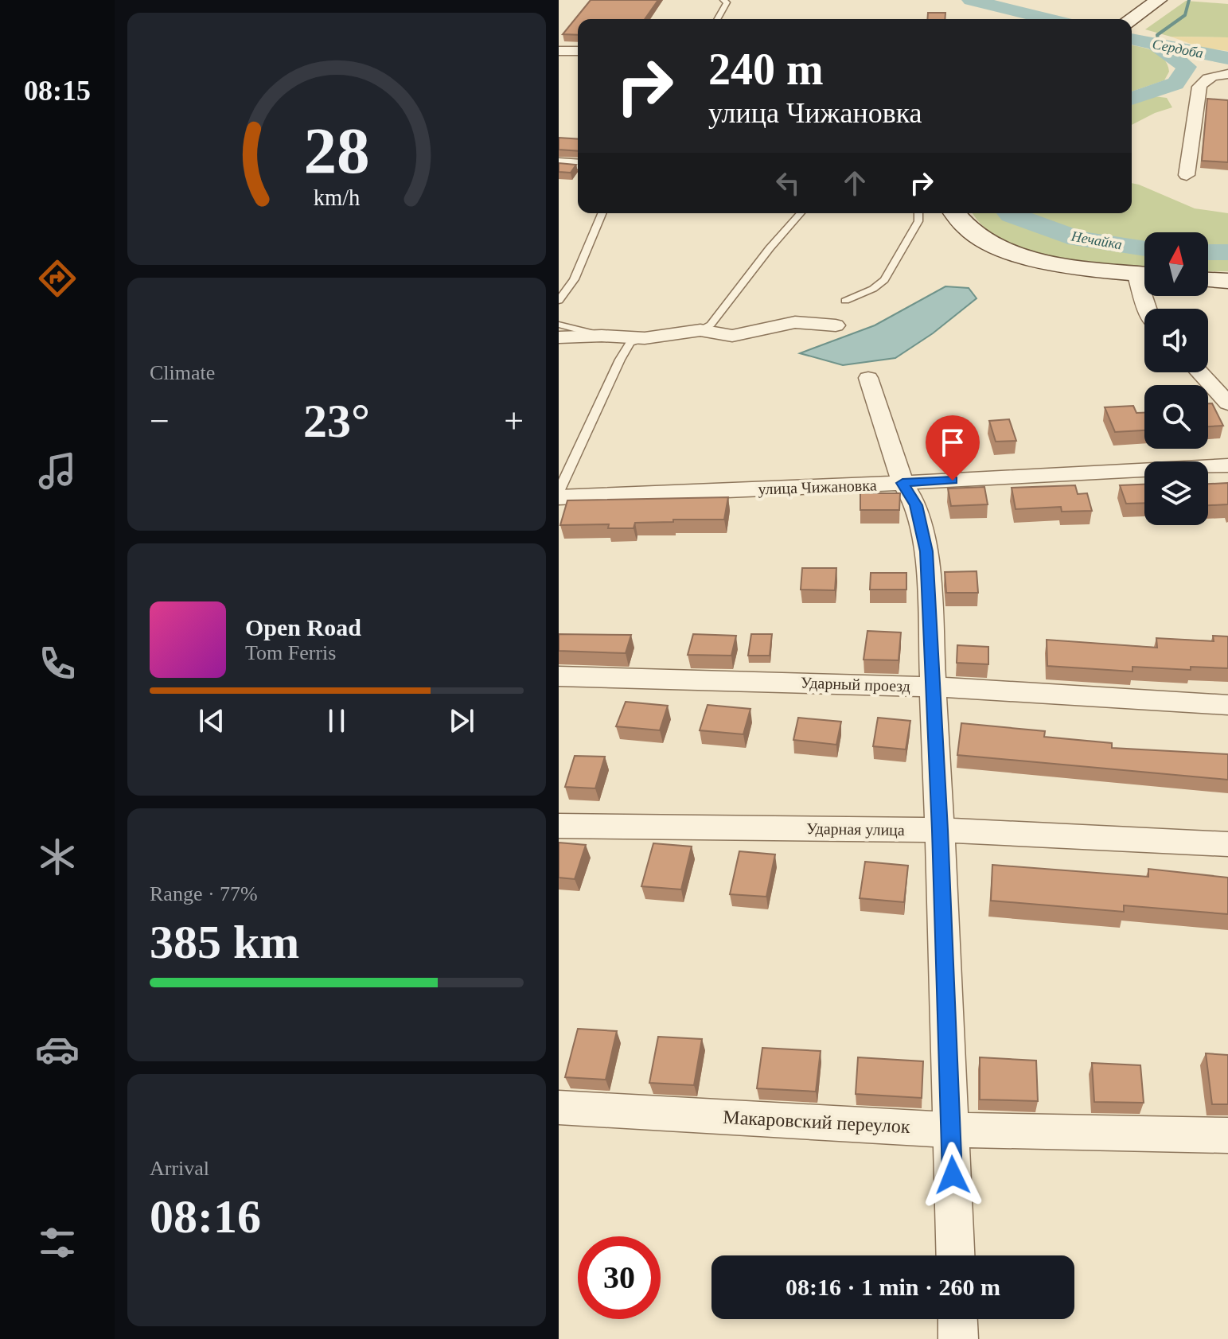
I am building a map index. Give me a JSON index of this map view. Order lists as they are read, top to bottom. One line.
{"streets":{"street":["улица Чижановка","Ударный проезд","Ударная улица","Макаровский переулок"]},"water":["Сердоба","Нечайка"],"north":"top","page":{"tabs":"08:15","turn":["240 m","улица Чижановка"],"tile":["Climate",["Range · 77%","385 km"],["Arrival","08:16"]],"heat":["−","23°","+"],"song":["Open Road","Tom Ferris"],"limit":"30","trip":"08:16 · 1 min · 260 m","gauge":["28","km/h"]}}
